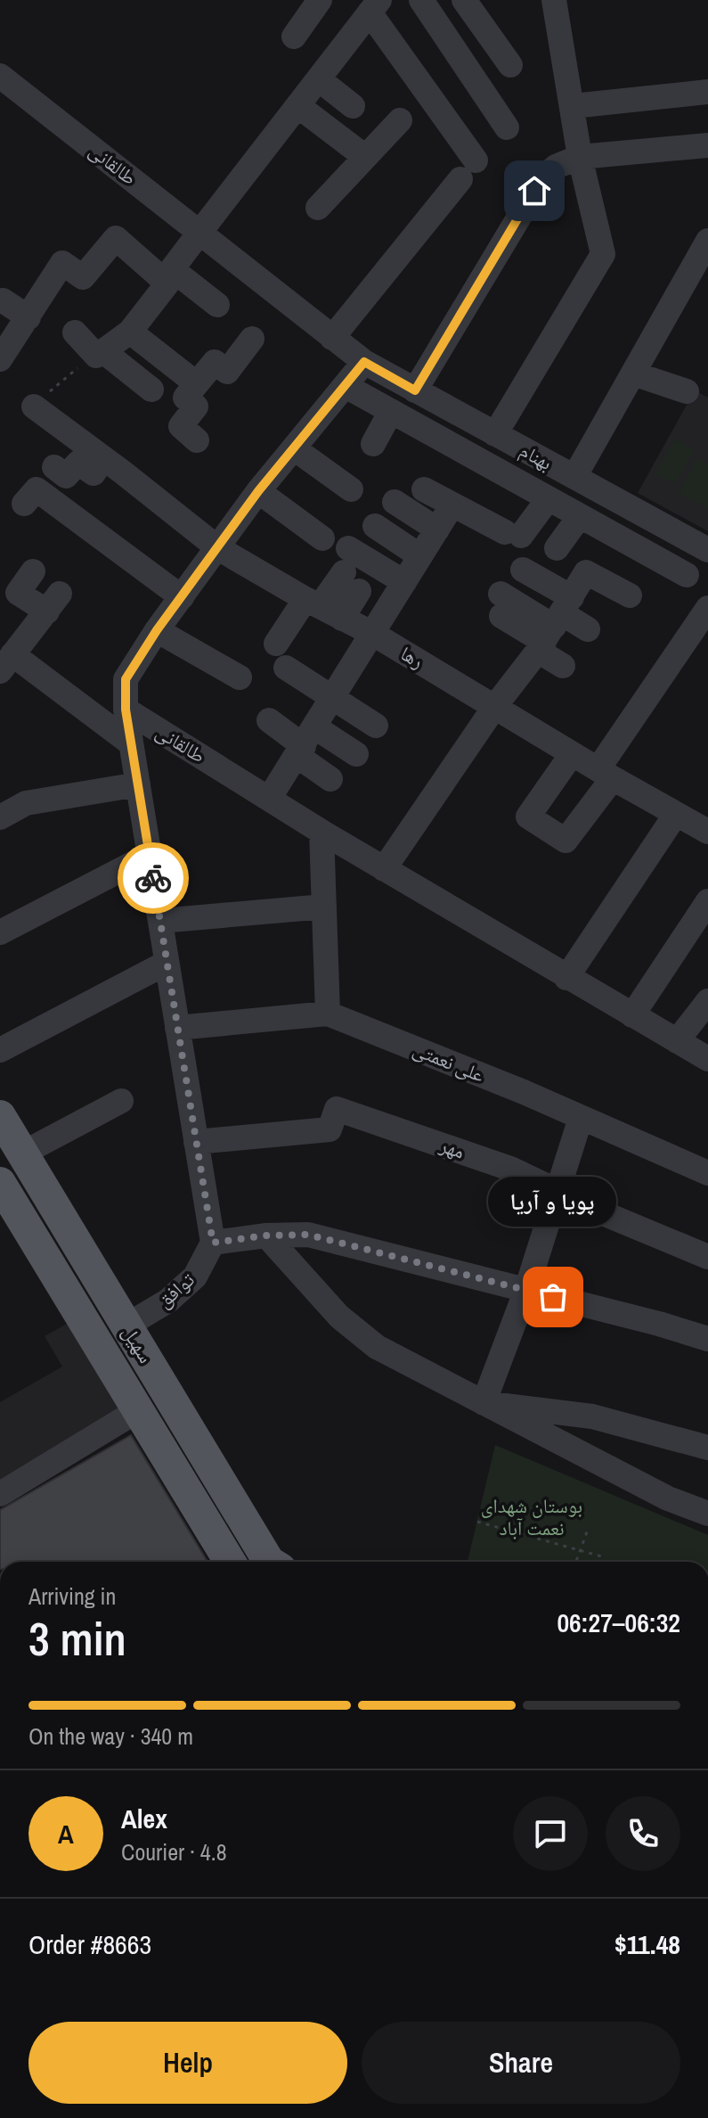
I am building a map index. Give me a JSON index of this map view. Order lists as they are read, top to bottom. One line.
{"streets":{"main road":["سهیل"],"street":["طالقانی","بهنام","رها","علی نعمتی","مهر","توافق"]},"crossings":[["طالقانی","بهنام"],["توافق","سهیل"]],"parks":["بوستان شهدای نعمت آباد"],"places":["پویا و آریا"],"page":{"bubble":"پویا و آریا","heading":["3 min","Arriving in","06:27–06:32"],"panel":["Alex","Courier · 4.8","Order #8663","$11.48"],"bar":"On the way · 340 m","round":"A","buttons":["Help","Share"]}}
